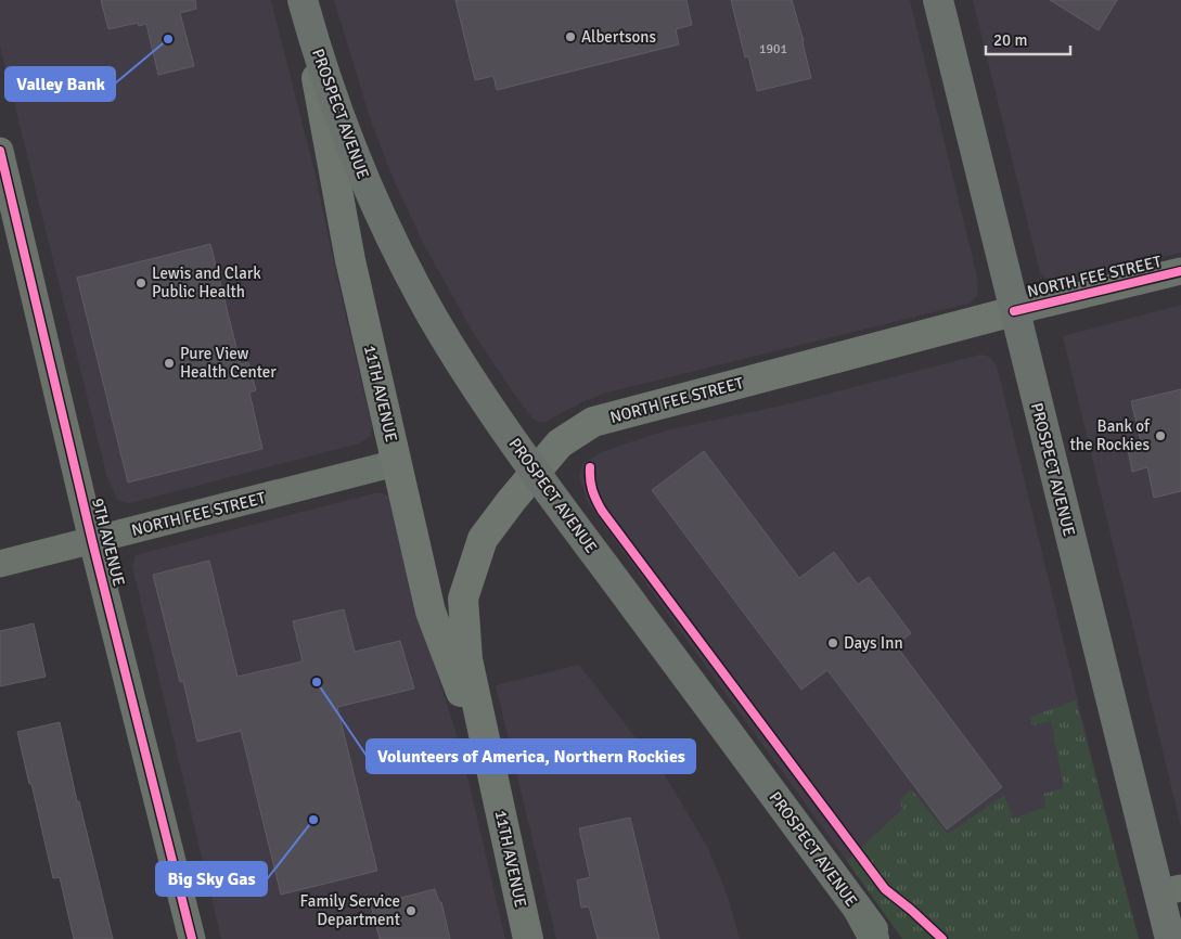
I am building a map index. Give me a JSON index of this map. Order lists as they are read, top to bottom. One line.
{"streets":{"highway":["PROSPECT AVENUE"],"main road":["NORTH FEE STREET","11TH AVENUE"],"street":["9TH AVENUE"]},"crossings":[["PROSPECT AVENUE","NORTH FEE STREET"],["PROSPECT AVENUE","11TH AVENUE"],["NORTH FEE STREET","11TH AVENUE"],["NORTH FEE STREET","9TH AVENUE"]],"places":["Albertsons","Valley Bank","Lewis and Clark Public Health","Pure View Health Center","Bank of the Rockies","Days Inn","Volunteers of America, Northern Rockies","Big Sky Gas","Family Service Department"],"house_numbers":["1901"],"scale_bar":"20 m"}
